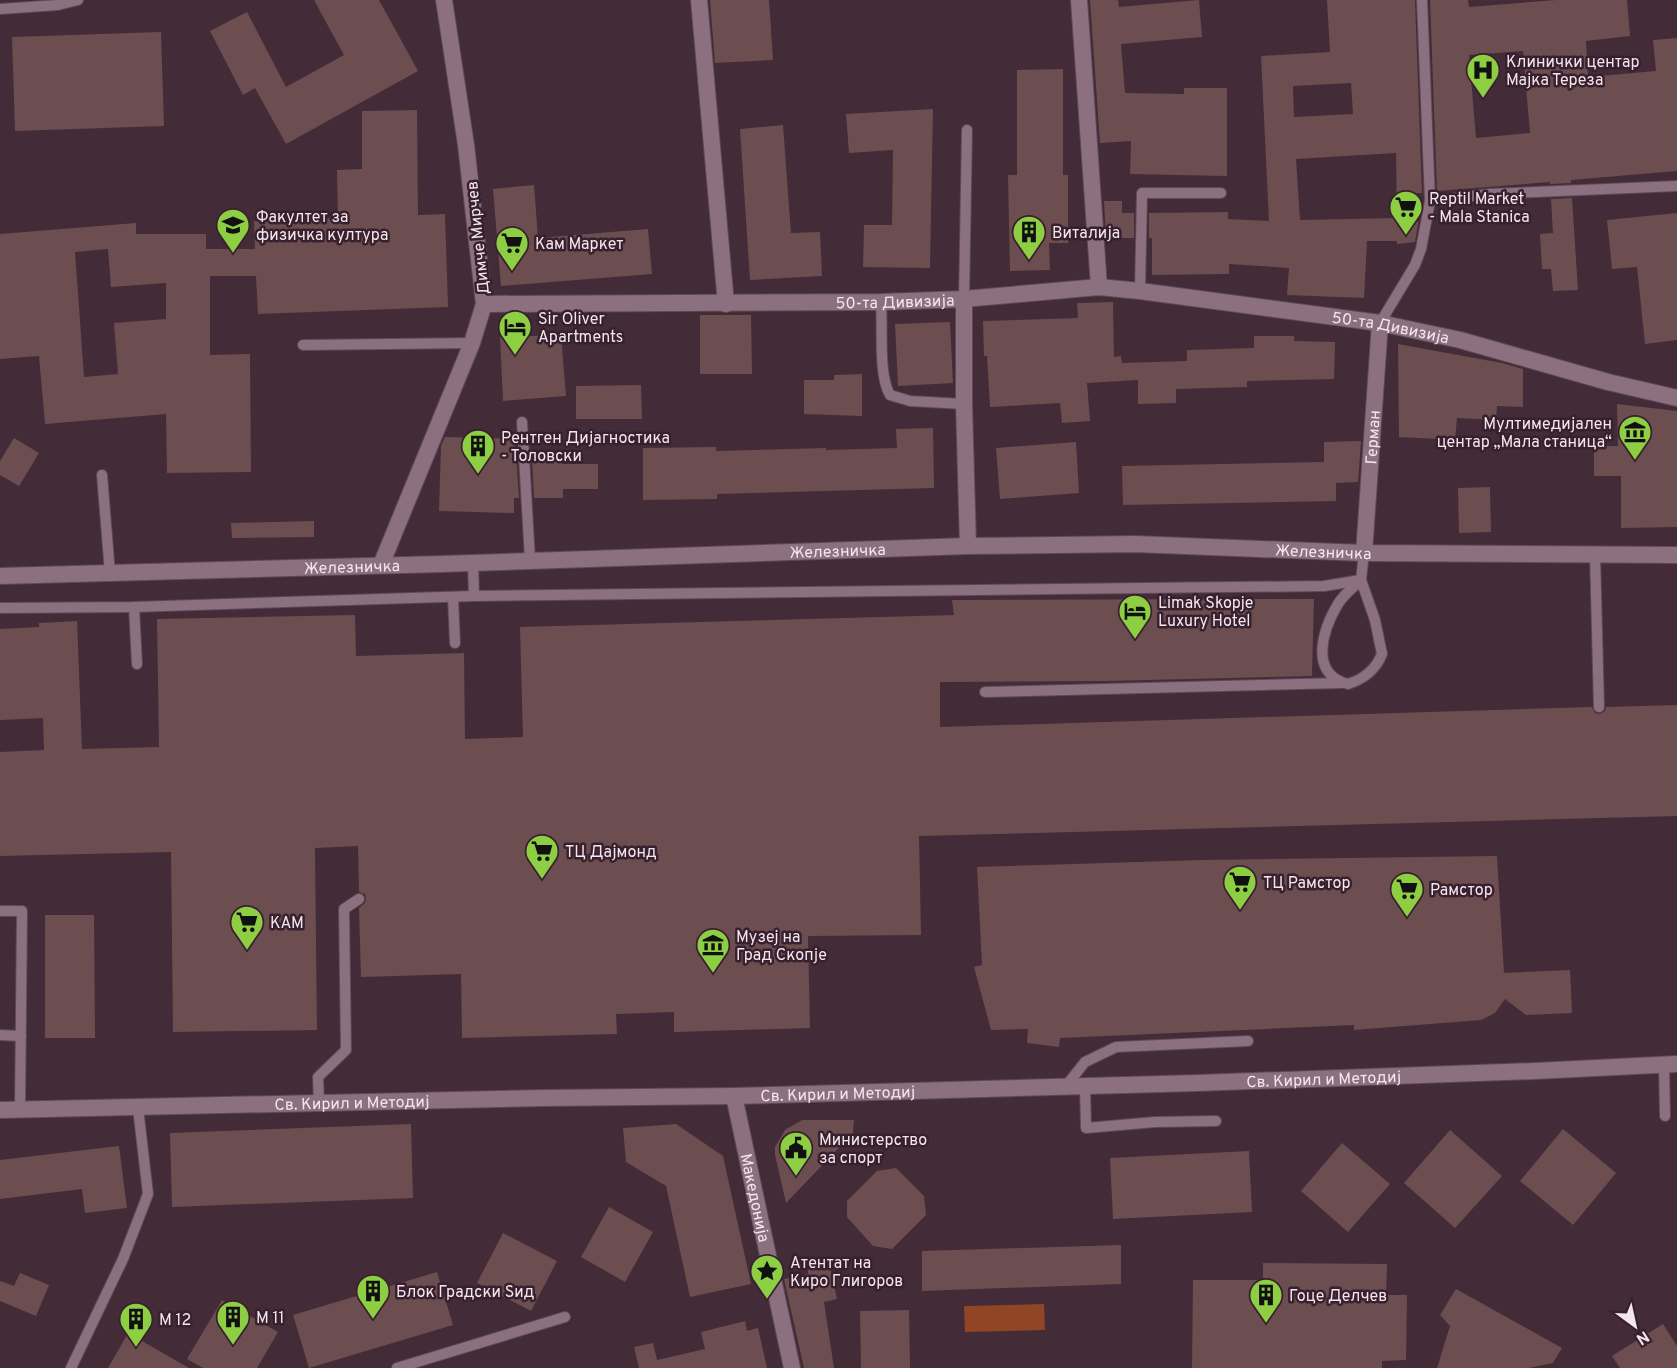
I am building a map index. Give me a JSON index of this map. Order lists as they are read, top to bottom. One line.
{"streets":{"street":["Димче Мирчев","50-та Дивизија","Герман","Железничка","Св. Кирил и Методиј","Македонија"]},"crossings":[["Димче Мирчев","50-та Дивизија"],["Димче Мирчев","Железничка"],["50-та Дивизија","Герман"],["Герман","Железничка"],["Св. Кирил и Методиј","Македонија"]],"places":{"hospital":["Клинички центар Мајка Тереза"],"supermarket":["Reptil Market - Mala Stanica","Кам Маркет","ТЦ Дајмонд","ТЦ Рамстор","Рамстор","KAM"],"school or university":["Факултет за физичка култура"],"building":["Виталија","Рентген Дијагностика - Толовски","Блок Градски Sид","Гоце Делчев","M 11","M 12"],"hotel":["Sir Oliver Apartments","Limak Skopje Luxury Hotel"],"museum":["Мултимедијален центар „Мала станица“","Музеј на Град Скопје"],"public building":["Министерство за спорт"],"place":["Атентат на Киро Глигоров"]},"north":"bottom right"}
